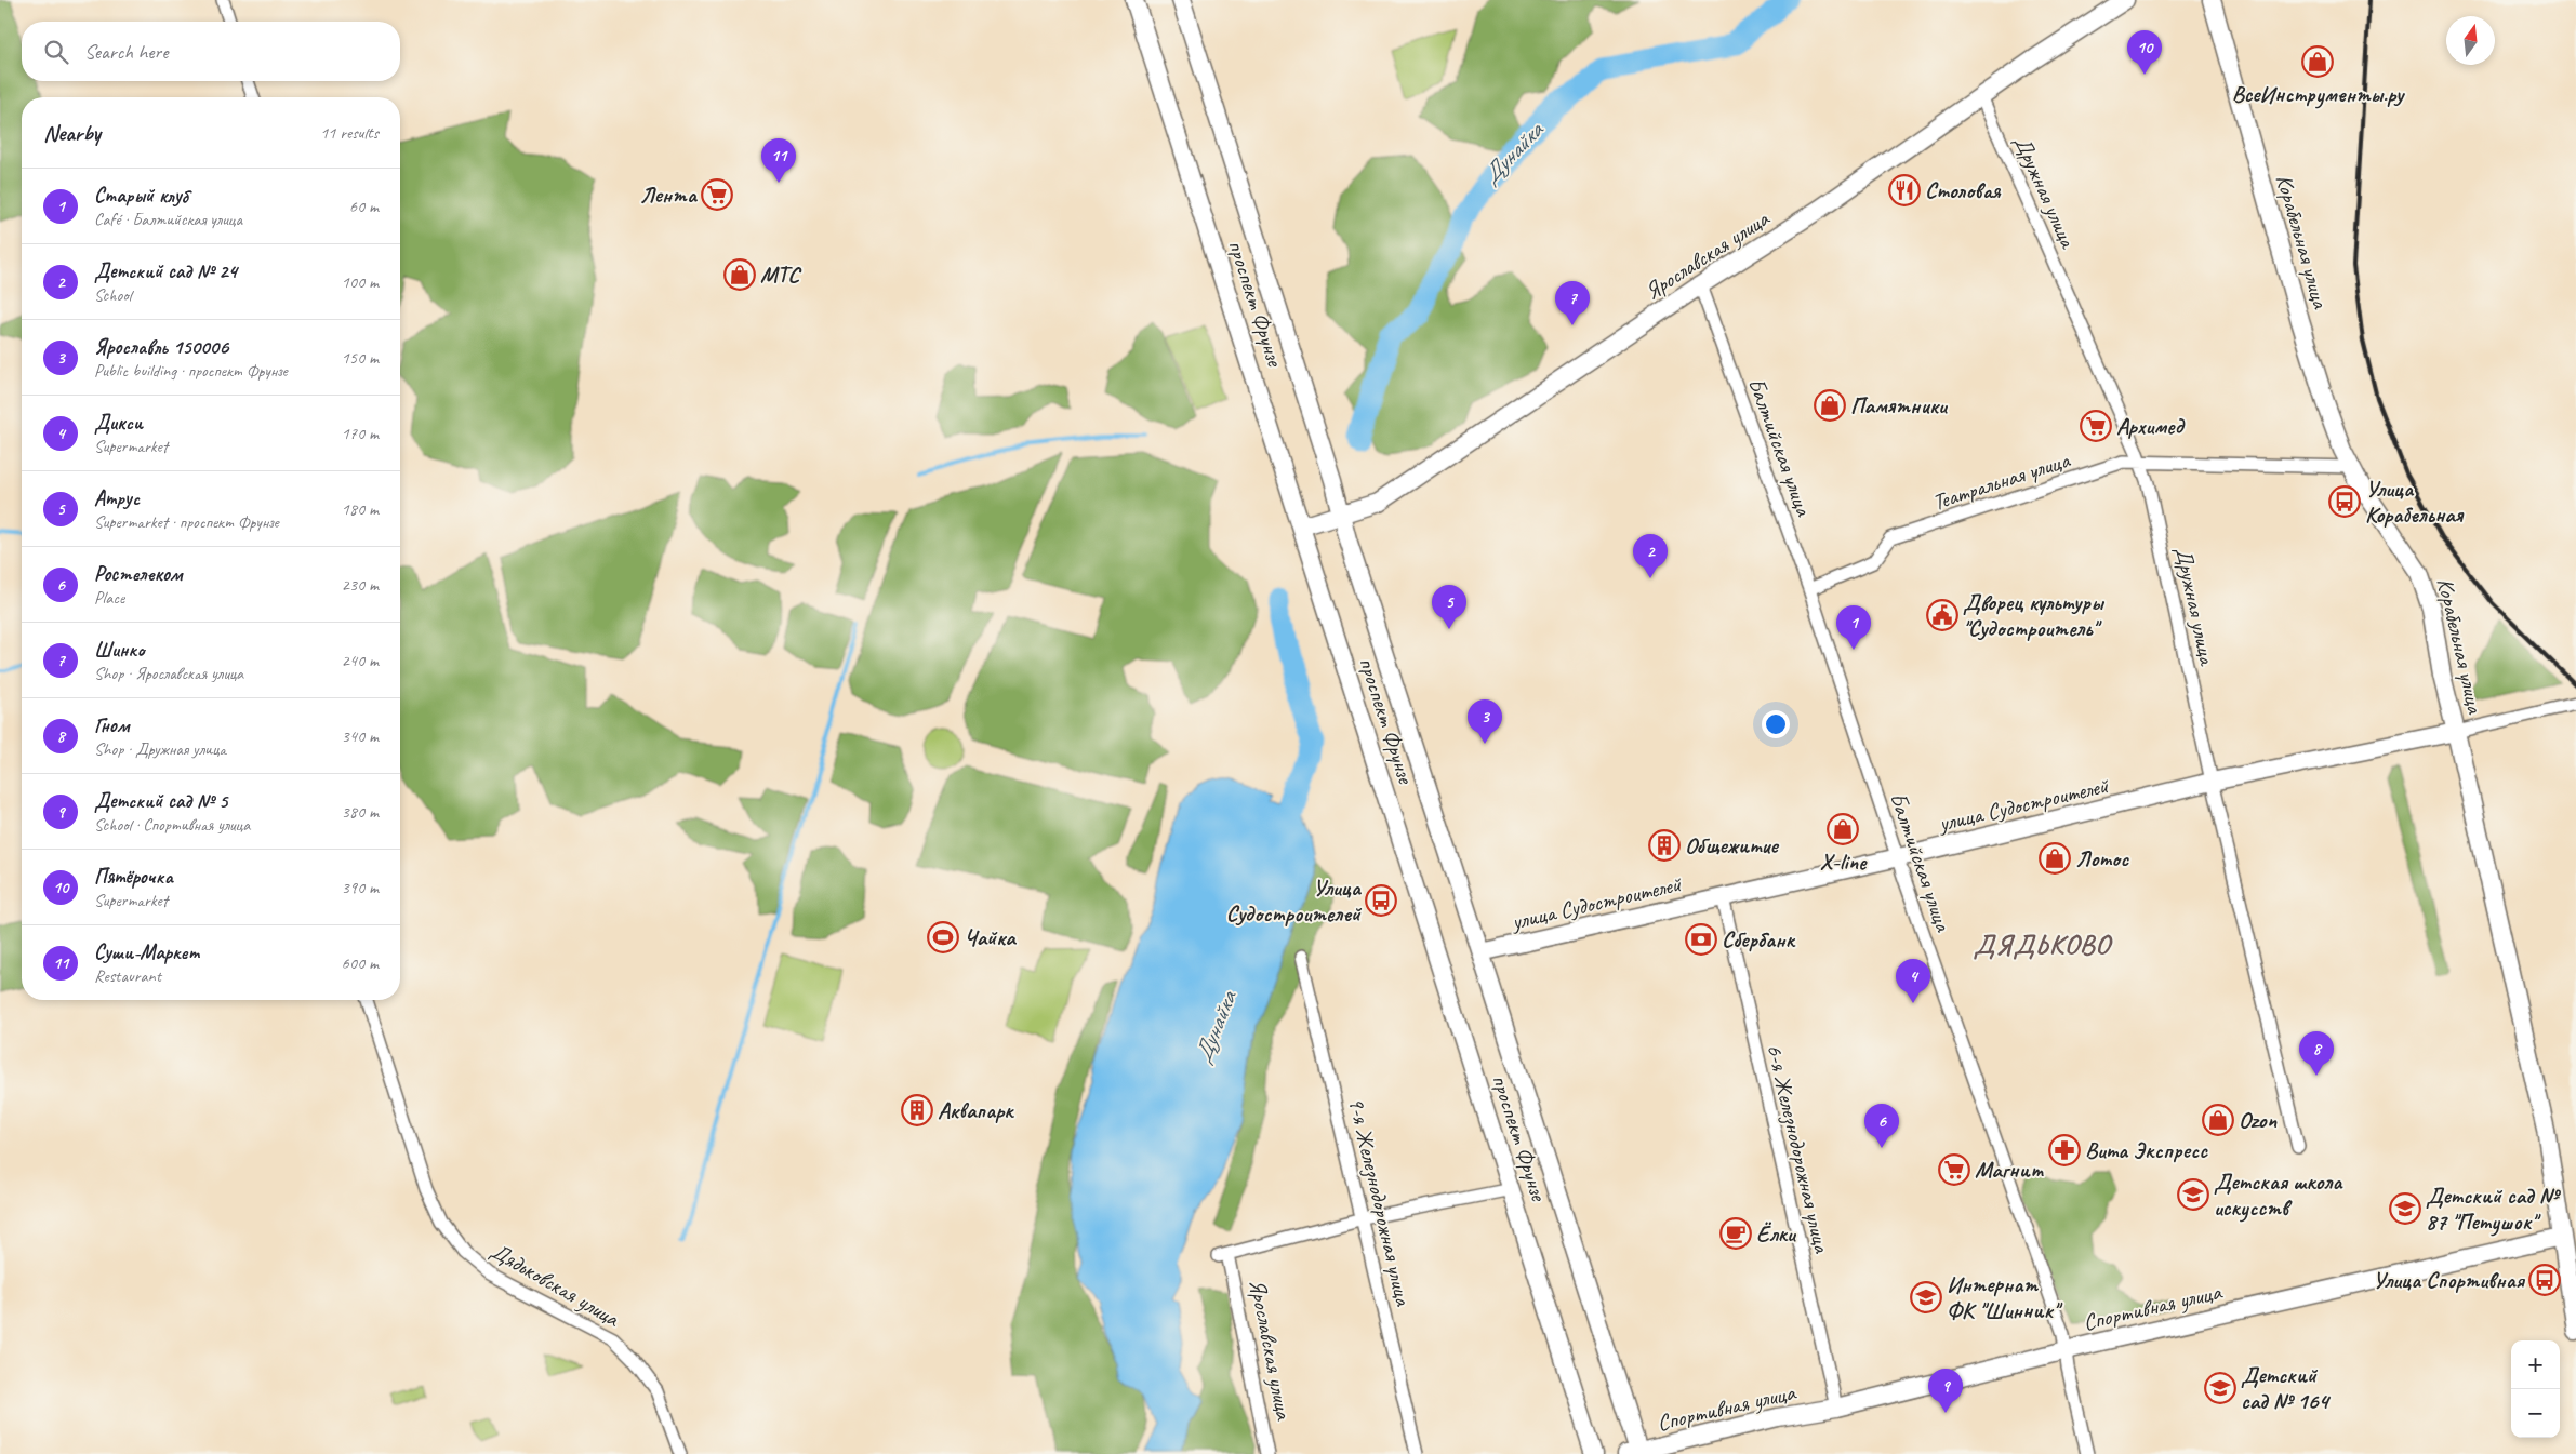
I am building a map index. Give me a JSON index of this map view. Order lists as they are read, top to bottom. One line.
{"streets":{"street":["Дружная улица","Корабельная улица","Ярославская улица","проспект Фрунзе","Балтийская улица","Театральная улица","улица Судостроителей","6-я Железнодорожная улица","9-я Железнодорожная улица","Дядьковская улица","Спортивная улица"]},"crossings":[["Дружная улица","Ярославская улица"],["Дружная улица","Театральная улица"],["Дружная улица","улица Судостроителей"],["Корабельная улица","Театральная улица"],["Корабельная улица","улица Судостроителей"],["Корабельная улица","Спортивная улица"],["Ярославская улица","проспект Фрунзе"],["Ярославская улица","Балтийская улица"],["Ярославская улица","9-я Железнодорожная улица"],["проспект Фрунзе","улица Судостроителей"],["проспект Фрунзе","Спортивная улица"],["Балтийская улица","Театральная улица"],["Балтийская улица","улица Судостроителей"],["Балтийская улица","Спортивная улица"],["улица Судостроителей","6-я Железнодорожная улица"],["6-я Железнодорожная улица","Спортивная улица"]],"districts":["ДЯДЬКОВО"],"water":["Дунайка"],"places":{"shop":["ВсеИнструменты.ру","МТС","Памятники","X-line","Лотос","Ozon"],"restaurant":["Столовая"],"supermarket":["Лента","Архимед","Магнит"],"bus stop":["Улица Корабельная","Улица Судостроителей","Улица Спортивная"],"public building":["Дворец культуры \"Судостроитель\""],"building":["Общежитие","Аквапарк"],"sports":["Чайка"],"bank":["Сбербанк"],"pharmacy":["Вита Экспресс"],"school or university":["Детская школа искусств","Детский сад № 87 \"Петушок\"","Интернат ФК \"Шинник\"","Детский сад № 164"],"cafe":["Ёлки"]},"north":"top","page":{"search":"Search here","pins":["10","11","7","2","5","1","3","4","8","6","9"],"heading":["Nearby","11 results"],"list":[{"mark":"1","name":"Старый клуб","note":"Café · Балтийская улица","value":"60 m"},{"mark":"2","name":"Детский сад № 24","note":"School","value":"100 m"},{"mark":"3","name":"Ярославль 150006","note":"Public building · проспект Фрунзе","value":"150 m"},{"mark":"4","name":"Дикси","note":"Supermarket","value":"170 m"},{"mark":"5","name":"Атрус","note":"Supermarket · проспект Фрунзе","value":"180 m"},{"mark":"6","name":"Ростелеком","note":"Place","value":"230 m"},{"mark":"7","name":"Шинко","note":"Shop · Ярославская улица","value":"240 m"},{"mark":"8","name":"Гном","note":"Shop · Дружная улица","value":"340 m"},{"mark":"9","name":"Детский сад № 5","note":"School · Спортивная улица","value":"380 m"},{"mark":"10","name":"Пятёрочка","note":"Supermarket","value":"390 m"},{"mark":"11","name":"Суши-Маркет","note":"Restaurant","value":"600 m"}],"map_buttons":["+","−"]}}
